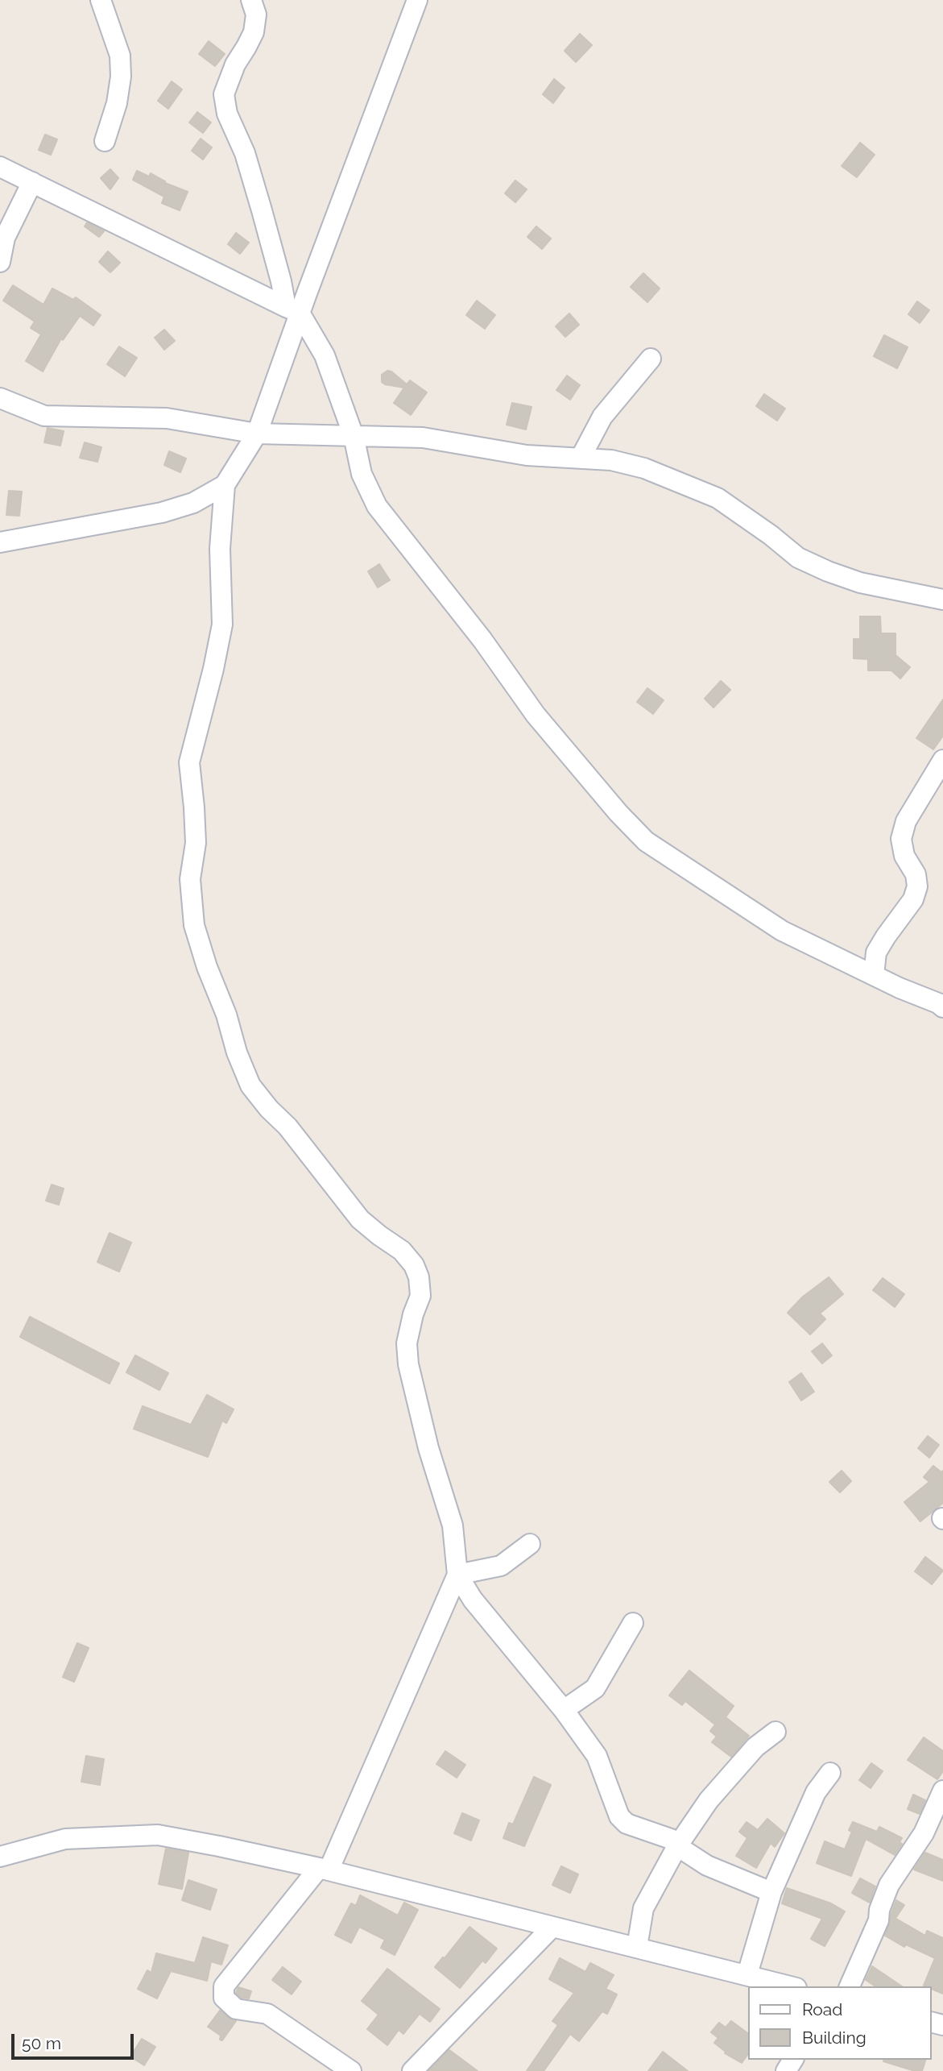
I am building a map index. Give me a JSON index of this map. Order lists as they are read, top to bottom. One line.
{"legend":["Road","Building"],"scale_bar":"50 m"}
